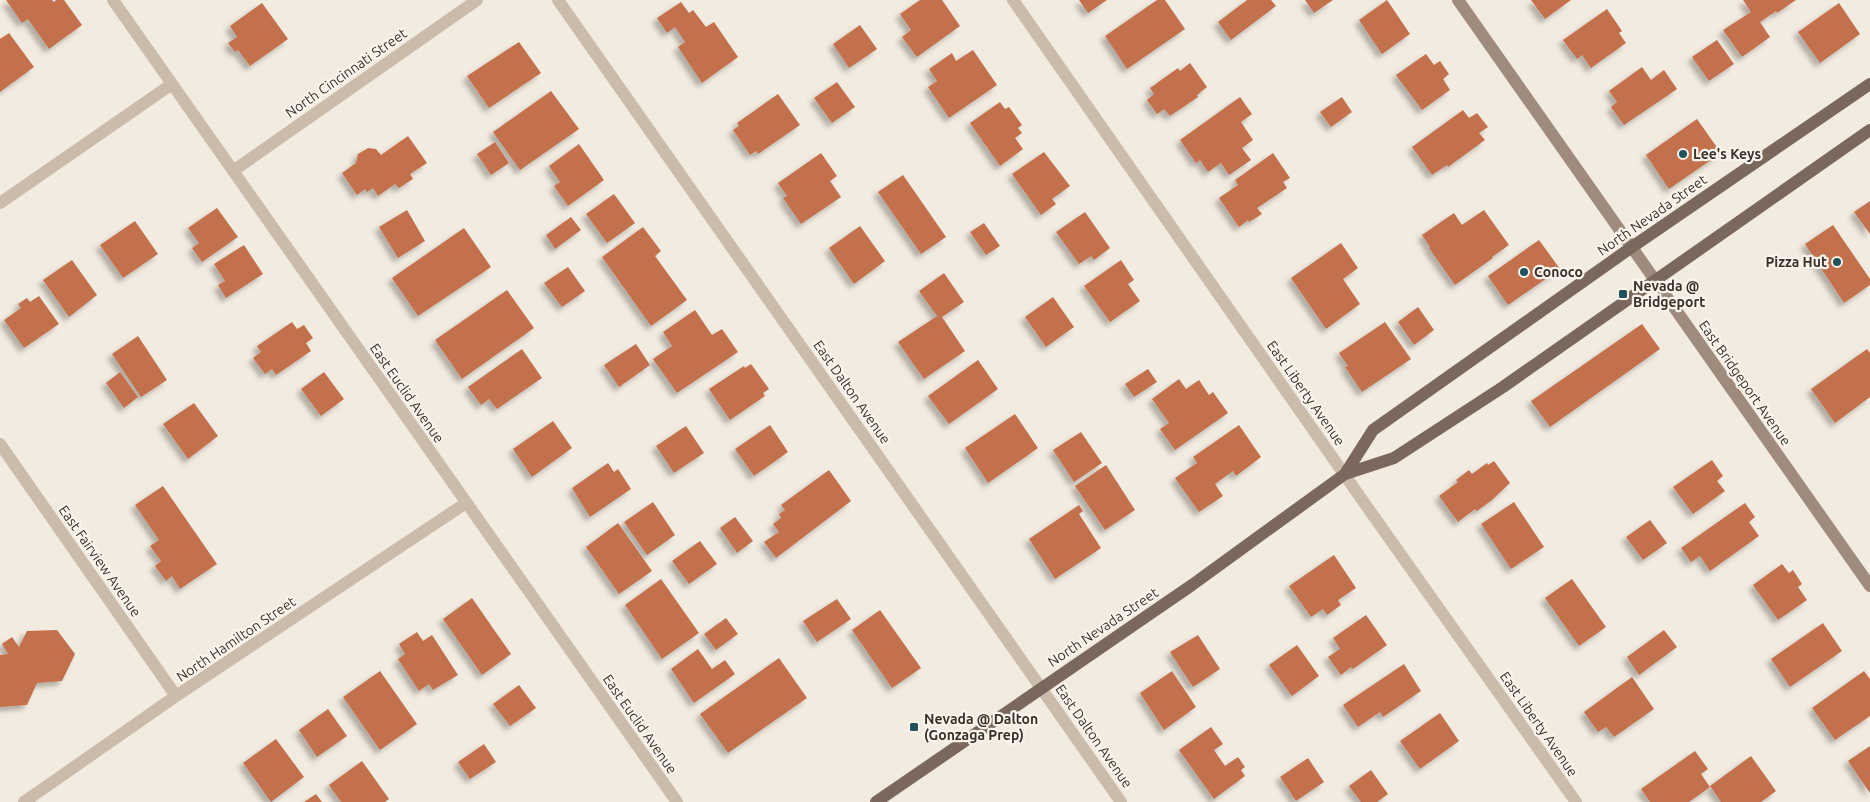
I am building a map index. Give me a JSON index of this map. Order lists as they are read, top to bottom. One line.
{"streets":{"main road":["North Nevada Street"],"street":["North Cincinnati Street","East Bridgeport Avenue","East Dalton Avenue","East Euclid Avenue","East Liberty Avenue","East Fairview Avenue","North Hamilton Street"]},"crossings":[["North Cincinnati Street","East Euclid Avenue"],["North Nevada Street","East Bridgeport Avenue"],["North Nevada Street","East Dalton Avenue"],["North Nevada Street","East Liberty Avenue"],["East Euclid Avenue","North Hamilton Street"],["East Fairview Avenue","North Hamilton Street"]],"places":{"other":["Lee's Keys","Pizza Hut","Conoco"],"transit":["Nevada @ Bridgeport","Nevada @ Dalton (Gonzaga Prep)"]}}
